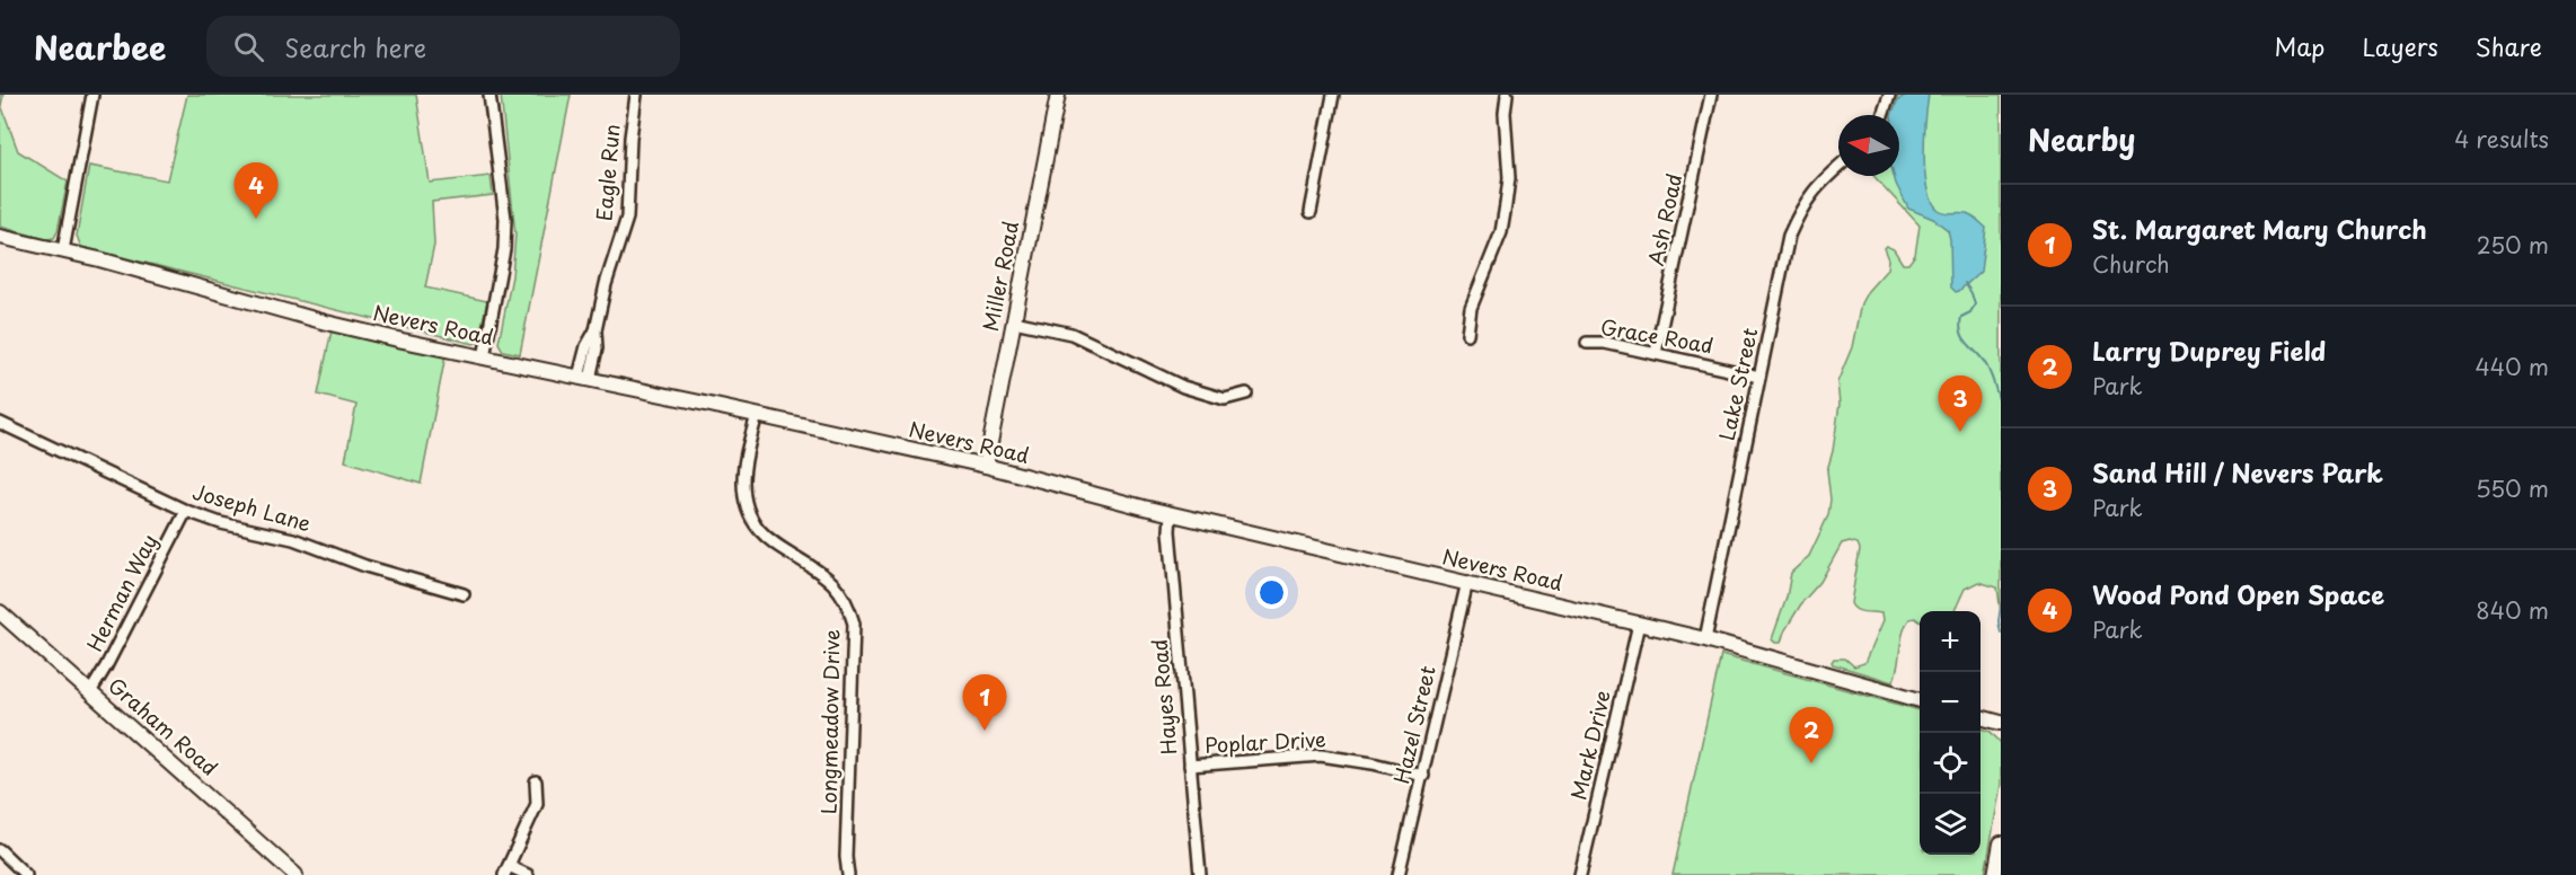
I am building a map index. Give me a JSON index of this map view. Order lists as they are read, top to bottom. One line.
{"streets":{"street":["Eagle Run","Ash Road","Miller Road","Nevers Road","Grace Road","Lake Street","Joseph Lane","Herman Way","Hayes Road","Longmeadow Drive","Hazel Street","Graham Road","Poplar Drive","Mark Drive"]},"crossings":[["Eagle Run","Nevers Road"],["Ash Road","Grace Road"],["Miller Road","Nevers Road"],["Nevers Road","Lake Street"],["Nevers Road","Hayes Road"],["Nevers Road","Longmeadow Drive"],["Nevers Road","Hazel Street"],["Nevers Road","Mark Drive"],["Grace Road","Lake Street"],["Joseph Lane","Herman Way"],["Herman Way","Graham Road"],["Hayes Road","Poplar Drive"],["Hazel Street","Poplar Drive"]],"north":"left","page":{"header":"Nearbee","search":"Search here","nav":["Map","Layers","Share"],"heading":["Nearby","4 results"],"pins":["4","3","1","2"],"list":[{"mark":"1","name":"St. Margaret Mary Church","note":"Church","value":"250 m"},{"mark":"2","name":"Larry Duprey Field","note":"Park","value":"440 m"},{"mark":"3","name":"Sand Hill / Nevers Park","note":"Park","value":"550 m"},{"mark":"4","name":"Wood Pond Open Space","note":"Park","value":"840 m"}],"map_buttons":["+","−"]}}
